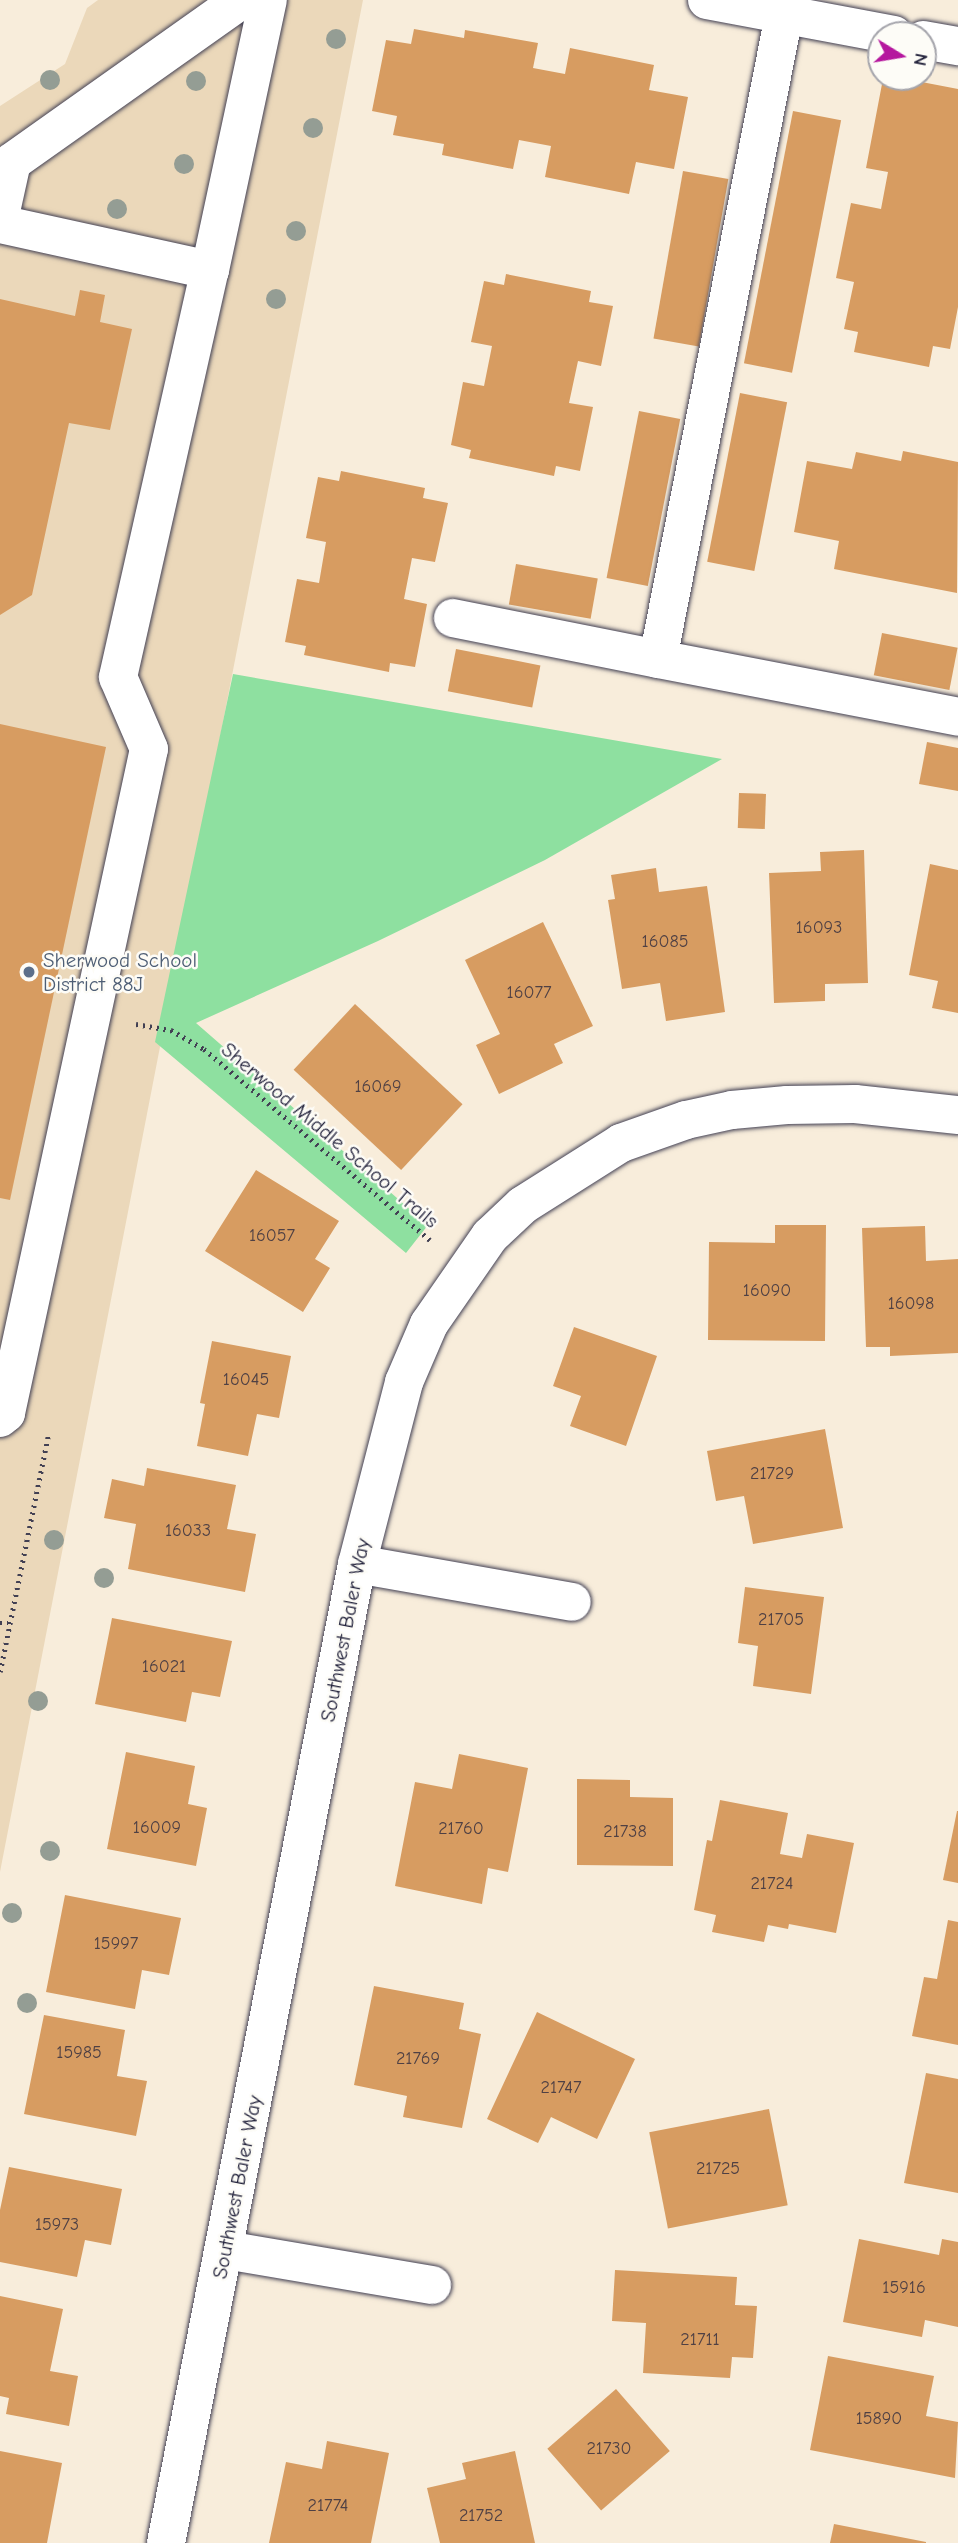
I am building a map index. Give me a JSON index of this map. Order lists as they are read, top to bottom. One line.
{"streets":{"street":["Southwest Baler Way"],"path":["Sherwood Middle School Trails"]},"crossings":[["Sherwood Middle School Trails","Southwest Baler Way"]],"places":["Sherwood School District 88J"],"house_numbers":["16093","16085","16077","16069","16057","16090","16098","16045","21729","16033","21705","16021","16009","21760","21738","21724","15997","15985","21769","21747","21725","15973","15916","21711","15890","21730","21774","21752"],"north":"right"}
